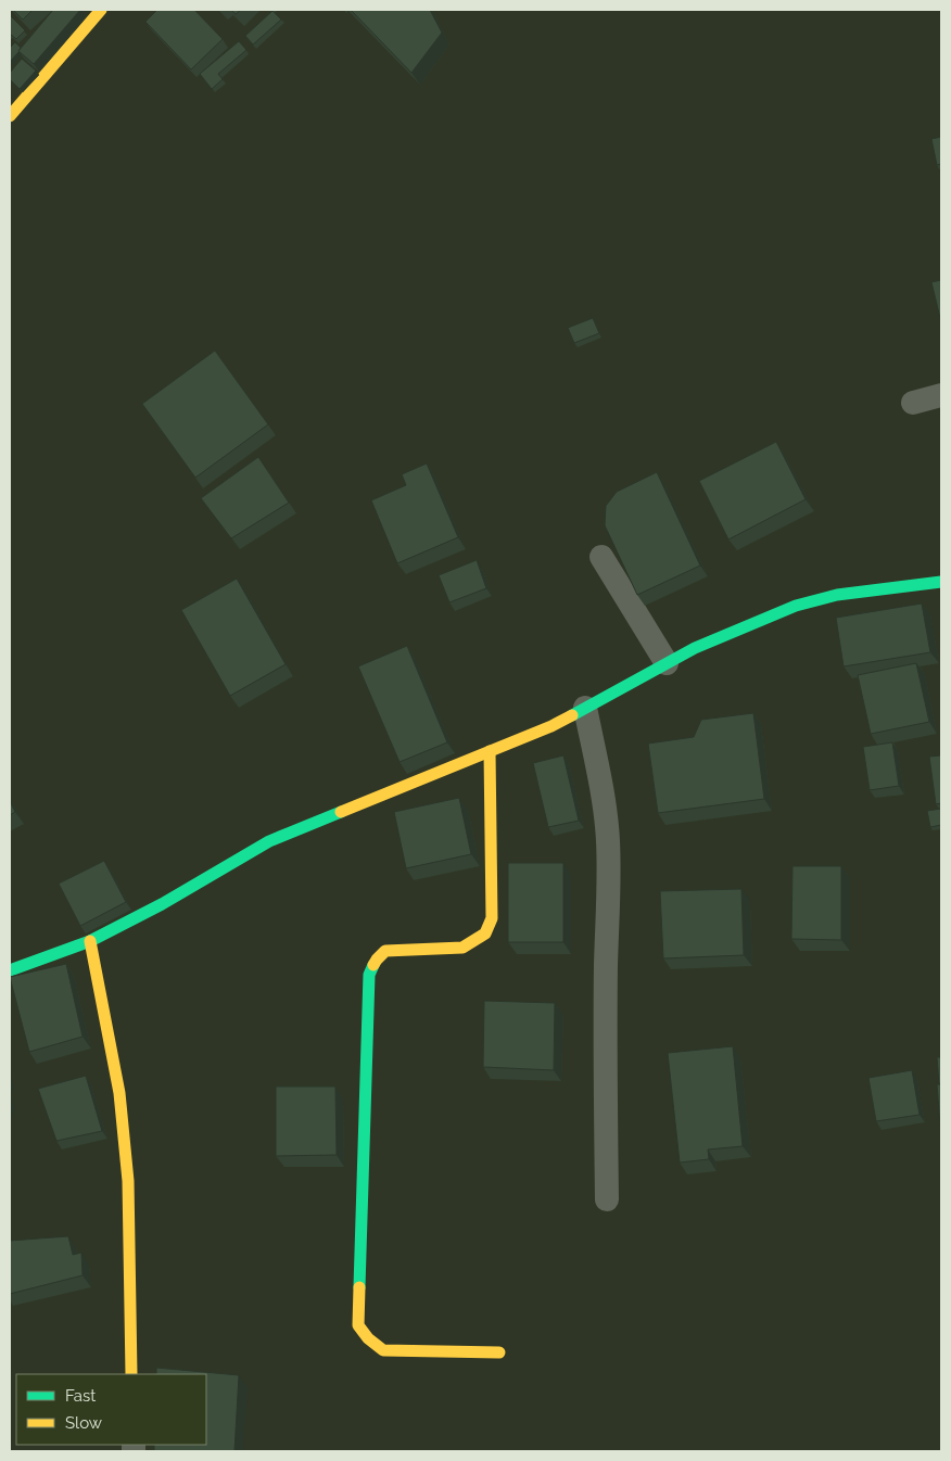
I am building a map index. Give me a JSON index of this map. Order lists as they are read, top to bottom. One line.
{"legend":["Fast","Slow"]}
